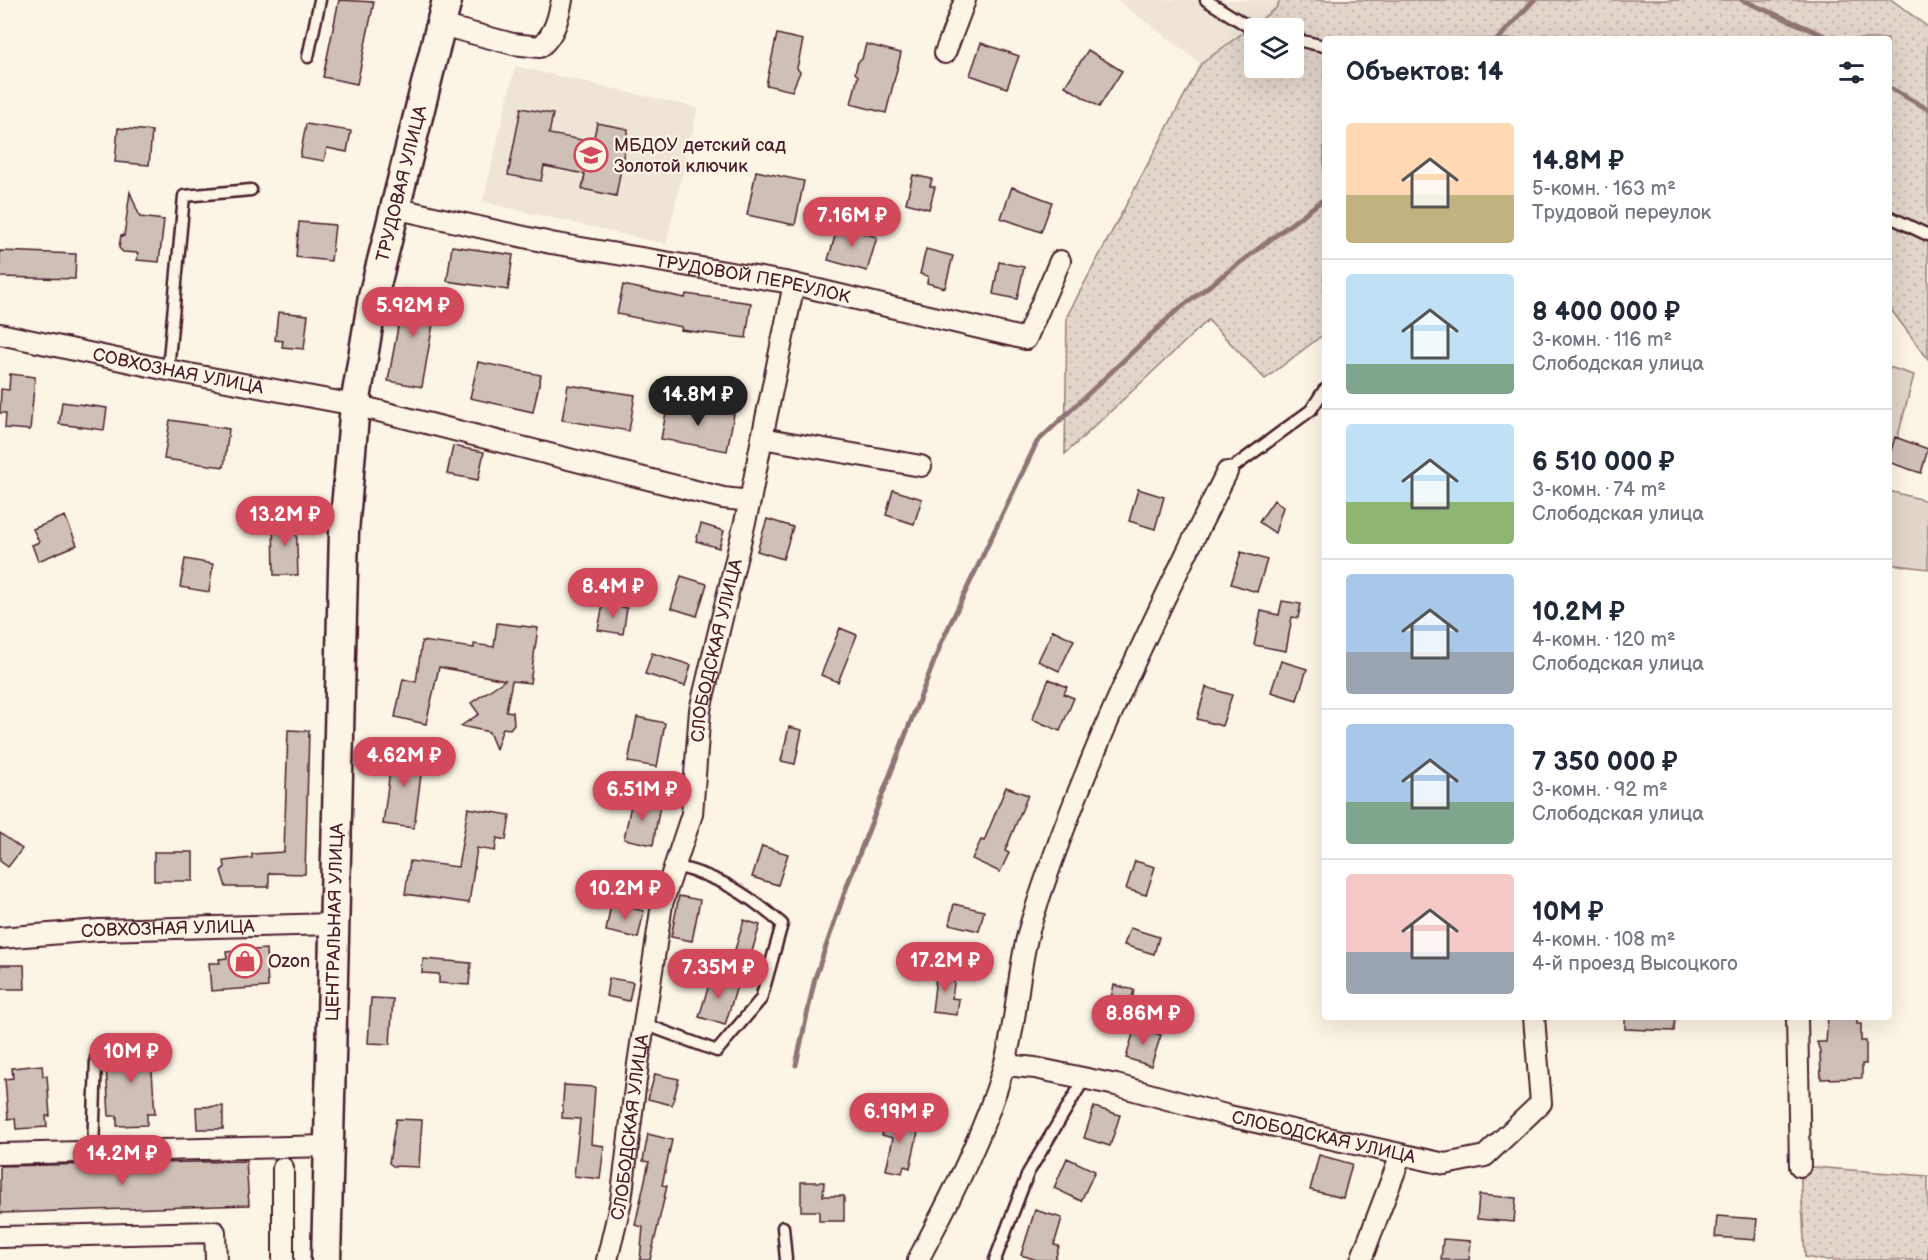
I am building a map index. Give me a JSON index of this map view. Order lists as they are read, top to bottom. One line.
{"streets":{"street":["ТРУДОВАЯ УЛИЦА","ТРУДОВОЙ ПЕРЕУЛОК","СОВХОЗНАЯ УЛИЦА","СЛОБОДСКАЯ УЛИЦА","ЦЕНТРАЛЬНАЯ УЛИЦА"]},"crossings":[["ТРУДОВАЯ УЛИЦА","ТРУДОВОЙ ПЕРЕУЛОК"],["ТРУДОВАЯ УЛИЦА","СОВХОЗНАЯ УЛИЦА"],["ТРУДОВАЯ УЛИЦА","ЦЕНТРАЛЬНАЯ УЛИЦА"],["СОВХОЗНАЯ УЛИЦА","ЦЕНТРАЛЬНАЯ УЛИЦА"]],"places":{"school or university":["МБДОУ детский сад Золотой ключик"],"shop":["Ozon"]},"page":{"heading":"Объектов: 14","list":[{"name":"14.8M ₽","note":"5-комн. · 163 m² · Трудовой переулок"},{"name":"8 400 000 ₽","note":"3-комн. · 116 m² · Слободская улица"},{"name":"6 510 000 ₽","note":"3-комн. · 74 m² · Слободская улица"},{"name":"10.2M ₽","note":"4-комн. · 120 m² · Слободская улица"},{"name":"7 350 000 ₽","note":"3-комн. · 92 m² · Слободская улица"},{"name":"10M ₽","note":"4-комн. · 108 m² · 4-й проезд Высоцкого"}],"price":["7.16M ₽","5.92M ₽","14.8M ₽","13.2M ₽","8.4M ₽","4.62M ₽","6.51M ₽","10.2M ₽","17.2M ₽","7.35M ₽","8.86M ₽","10M ₽","6.19M ₽","14.2M ₽"]}}
